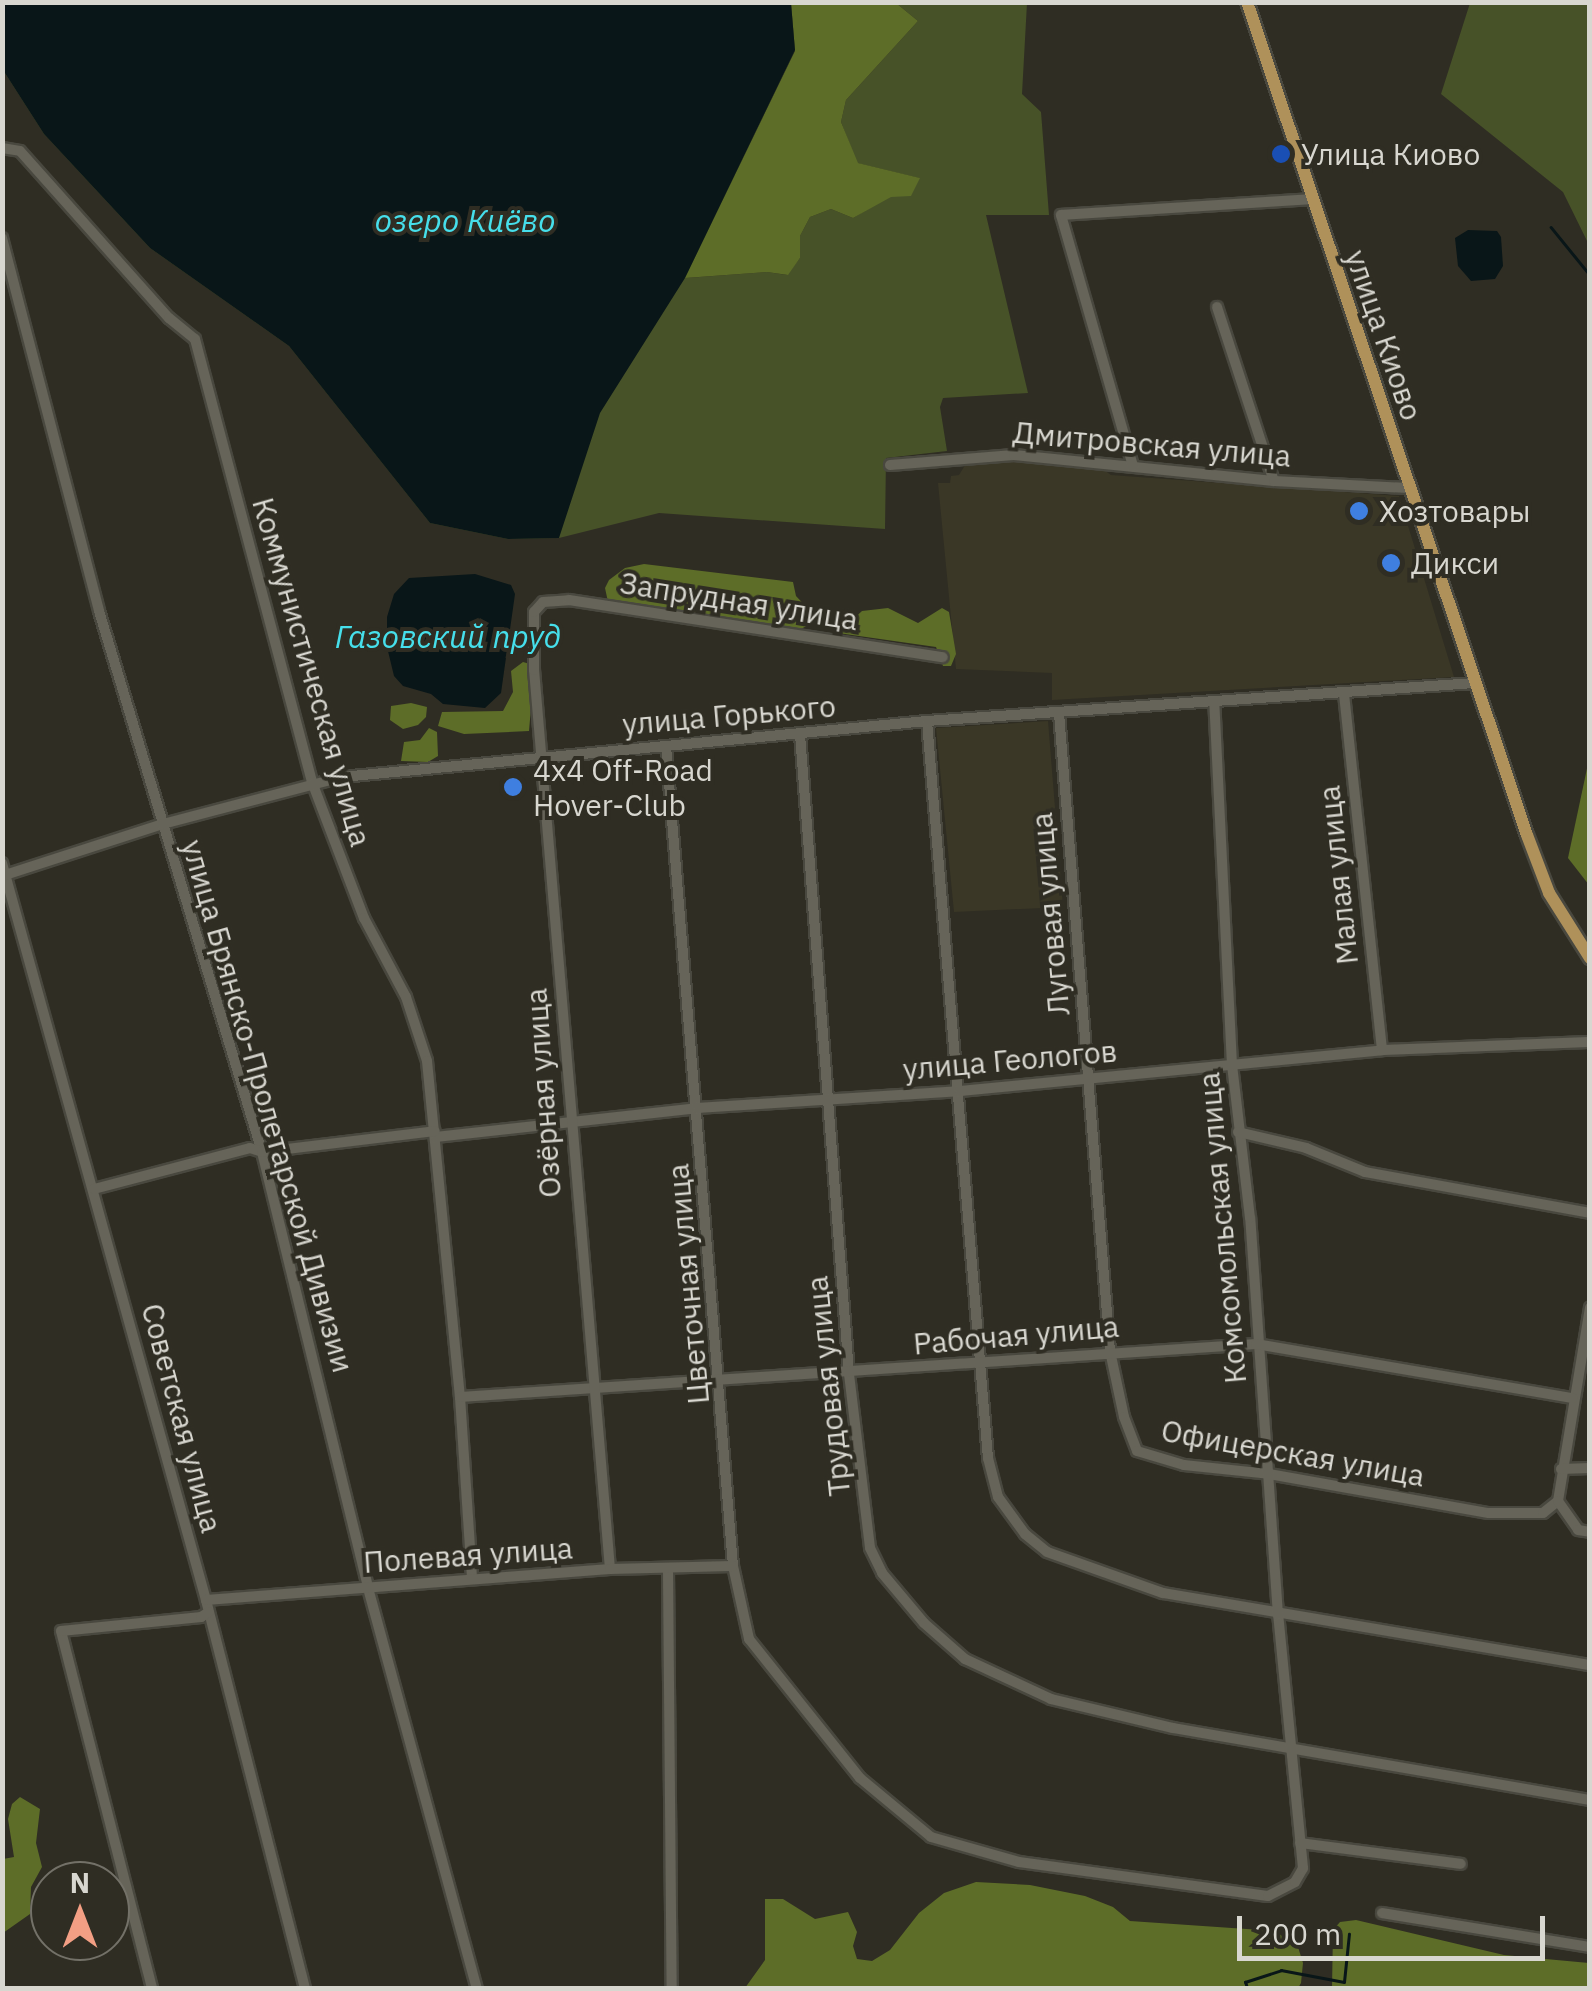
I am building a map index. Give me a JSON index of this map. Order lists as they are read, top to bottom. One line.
{"streets":{"main road":["улица Киово"],"street":["Дмитровская улица","Запрудная улица","Коммунистическая улица","улица Горького","Малая улица","Луговая улица","улица Геологов","Озёрная улица","улица Брянско-Пролетарской Дивизии","Комсомольская улица","Цветочная улица","Рабочая улица","Трудовая улица","Советская улица","Офицерская улица","Полевая улица"]},"crossings":[["улица Киово","Дмитровская улица"],["улица Киово","улица Горького"],["Запрудная улица","Озёрная улица"],["Коммунистическая улица","улица Горького"],["Коммунистическая улица","улица Геологов"],["Коммунистическая улица","Рабочая улица"],["Коммунистическая улица","Полевая улица"],["улица Горького","Малая улица"],["улица Горького","Луговая улица"],["улица Горького","Озёрная улица"],["улица Горького","улица Брянско-Пролетарской Дивизии"],["улица Горького","Комсомольская улица"],["улица Горького","Цветочная улица"],["улица Горького","Трудовая улица"],["улица Горького","Советская улица"],["Малая улица","улица Геологов"],["Луговая улица","улица Геологов"],["Луговая улица","Рабочая улица"],["Луговая улица","Офицерская улица"],["улица Геологов","Озёрная улица"],["улица Геологов","улица Брянско-Пролетарской Дивизии"],["улица Геологов","Комсомольская улица"],["улица Геологов","Цветочная улица"],["улица Геологов","Трудовая улица"],["улица Геологов","Советская улица"],["Озёрная улица","Рабочая улица"],["Озёрная улица","Полевая улица"],["улица Брянско-Пролетарской Дивизии","Полевая улица"],["Комсомольская улица","Цветочная улица"],["Комсомольская улица","Рабочая улица"],["Комсомольская улица","Трудовая улица"],["Комсомольская улица","Офицерская улица"],["Цветочная улица","Рабочая улица"],["Цветочная улица","Полевая улица"],["Рабочая улица","Трудовая улица"],["Рабочая улица","Офицерская улица"],["Советская улица","Полевая улица"]],"water":["озеро Киёво","Газовский пруд"],"places":["Улица Киово","Хозтовары","Дикси","4x4 Off-Road Hover-Club"],"scale_bar":"200 m","north":"top"}
